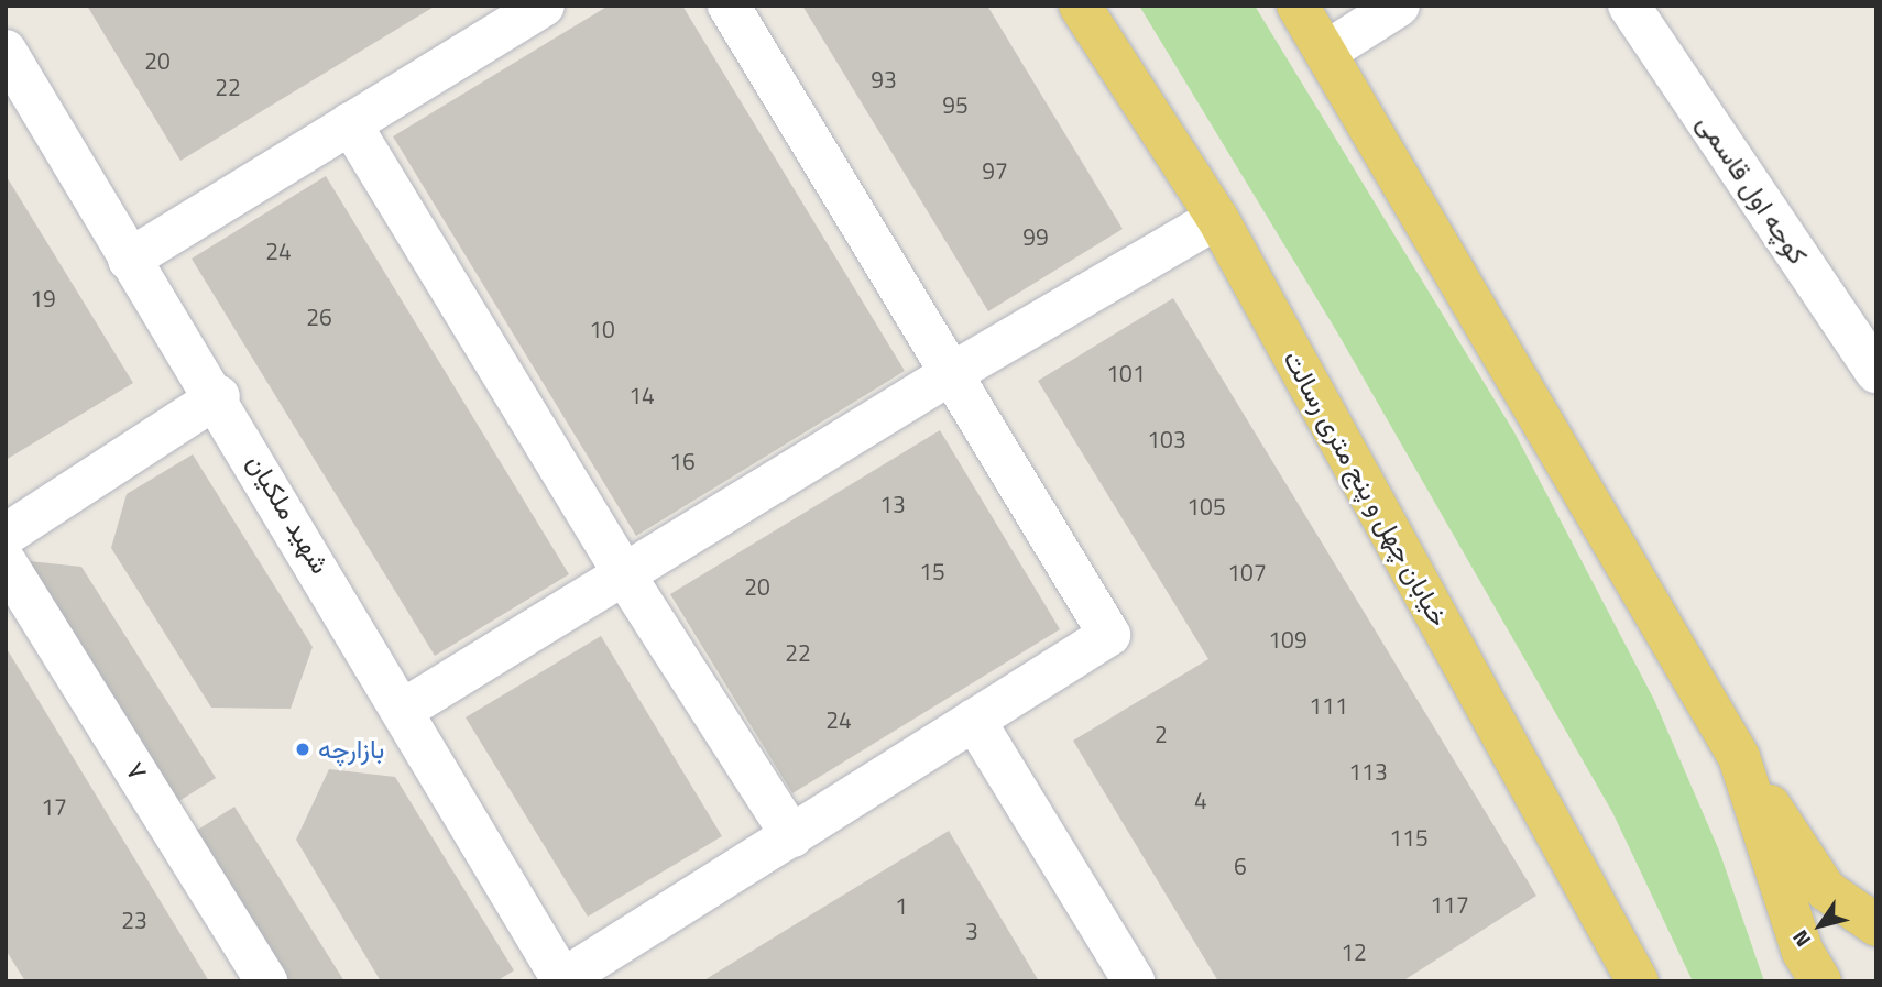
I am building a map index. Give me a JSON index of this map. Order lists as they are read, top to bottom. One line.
{"streets":{"main road":["خیابان چهل و پنج متری رسالت"],"street":["کوچه اول قاسمی","شهید ملکیان","۷"]},"places":["بازارچه"],"house_numbers":["20","93","22","95","97","99","24","19","26","10","101","14","103","16","13","105","15","107","20","109","22","111","24","2","113","4","17","115","6","117","1","23","3","12"],"north":"bottom left"}
